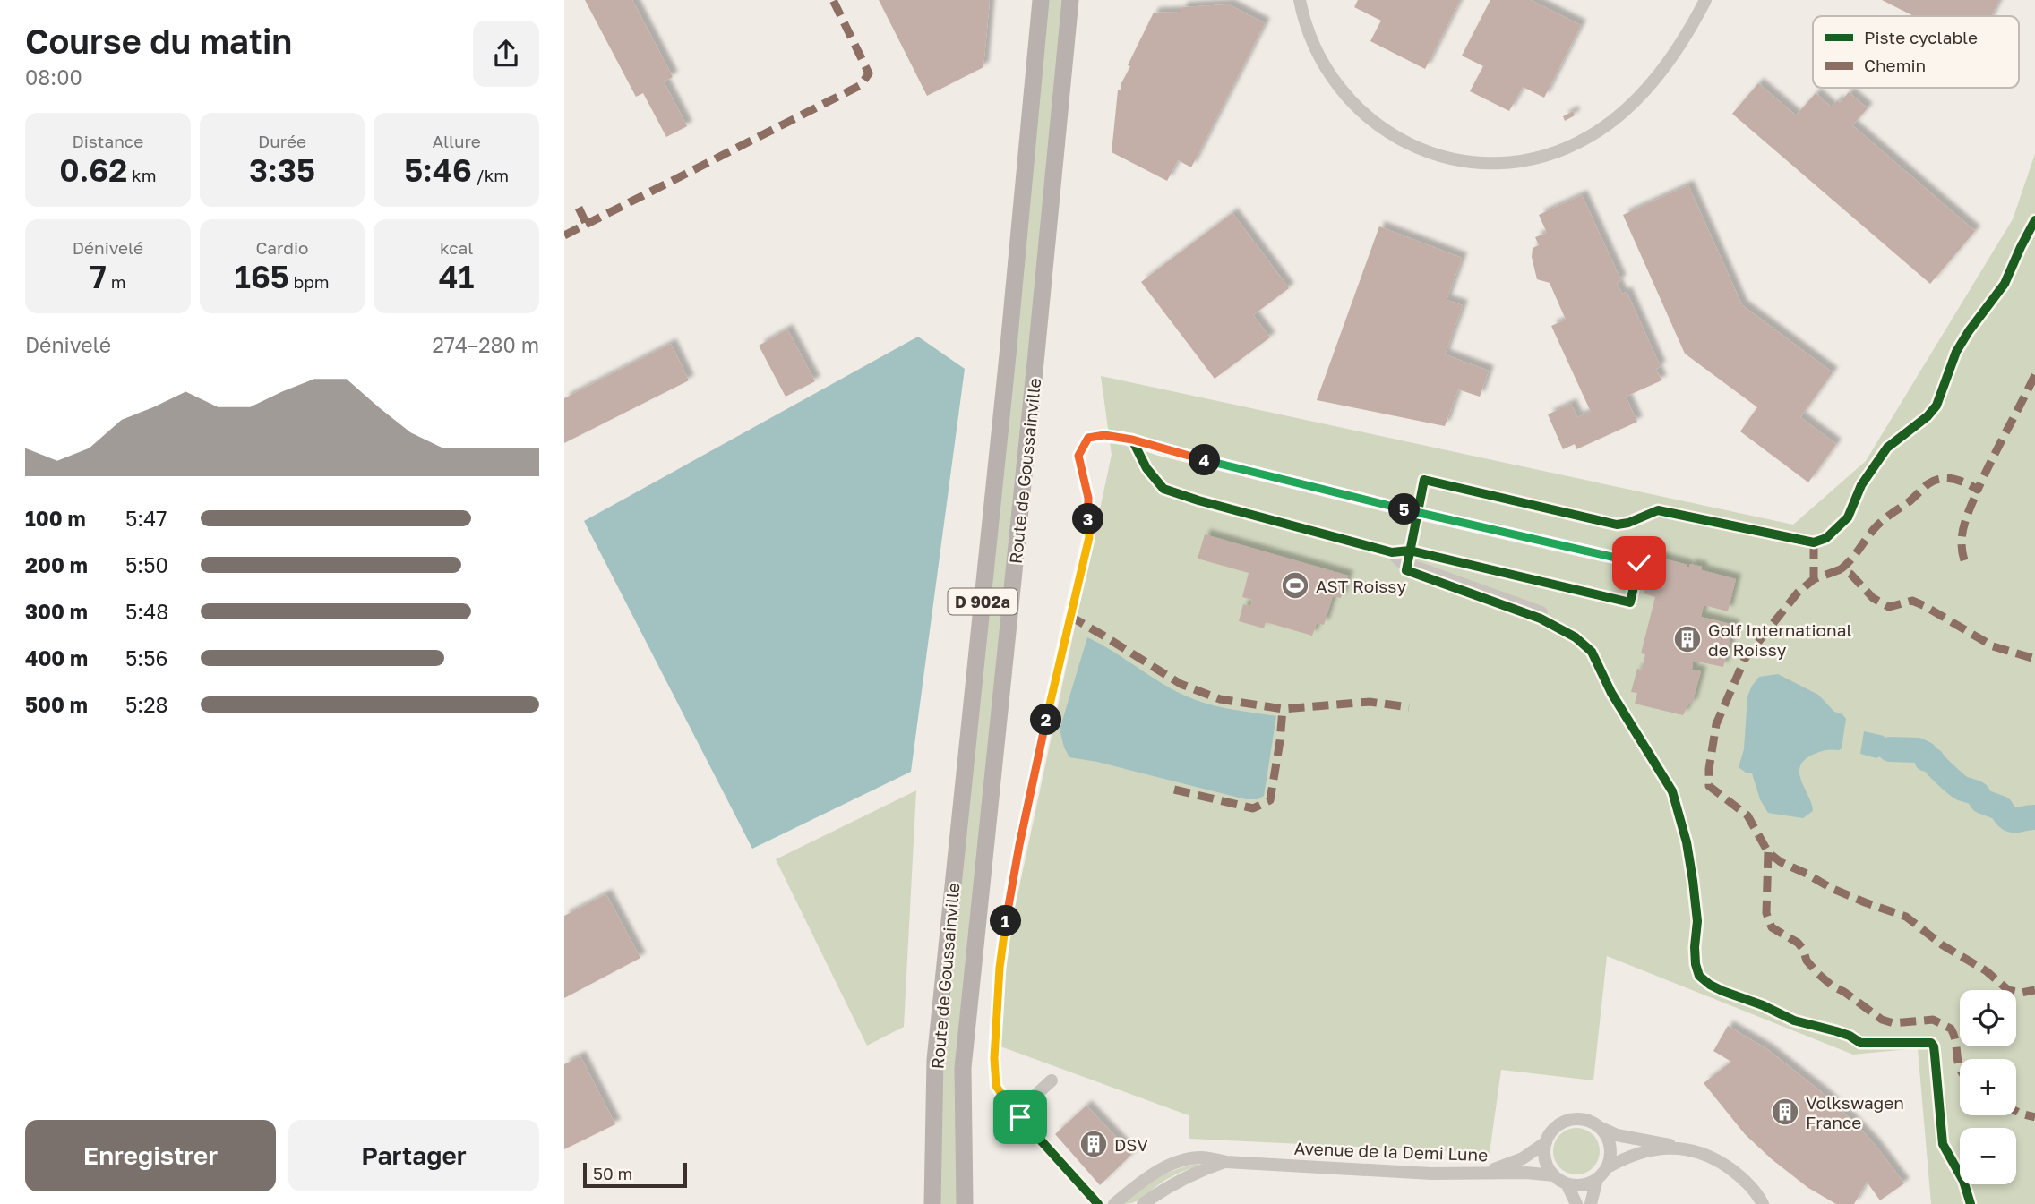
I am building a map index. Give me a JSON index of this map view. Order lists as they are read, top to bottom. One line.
{"streets":{"main road":["Route de Goussainville","D 902a"],"street":["Avenue de la Demi Lune"]},"places":{"sports":["AST Roissy"],"building":["Golf International de Roissy","Volkswagen France","DSV"]},"legend":["Piste cyclable","Chemin"],"scale_bar":"50 m","page":{"heading":["Course du matin","08:00"],"stats":[["Distance","0.62 km"],["Durée","3:35"],["Allure","5:46 /km"],["Dénivelé","7 m"],["Cardio","165 bpm"],["kcal","41"]],"chart":["Dénivelé","274–280 m"],"pins":["4","5","3","2","1"],"list":[{"name":"100 m","note":"5:47"},{"name":"200 m","note":"5:50"},{"name":"300 m","note":"5:48"},{"name":"400 m","note":"5:56"},{"name":"500 m","note":"5:28"}],"map_buttons":["+","−"],"buttons":["Enregistrer","Partager"],"scale":"50 m"}}
